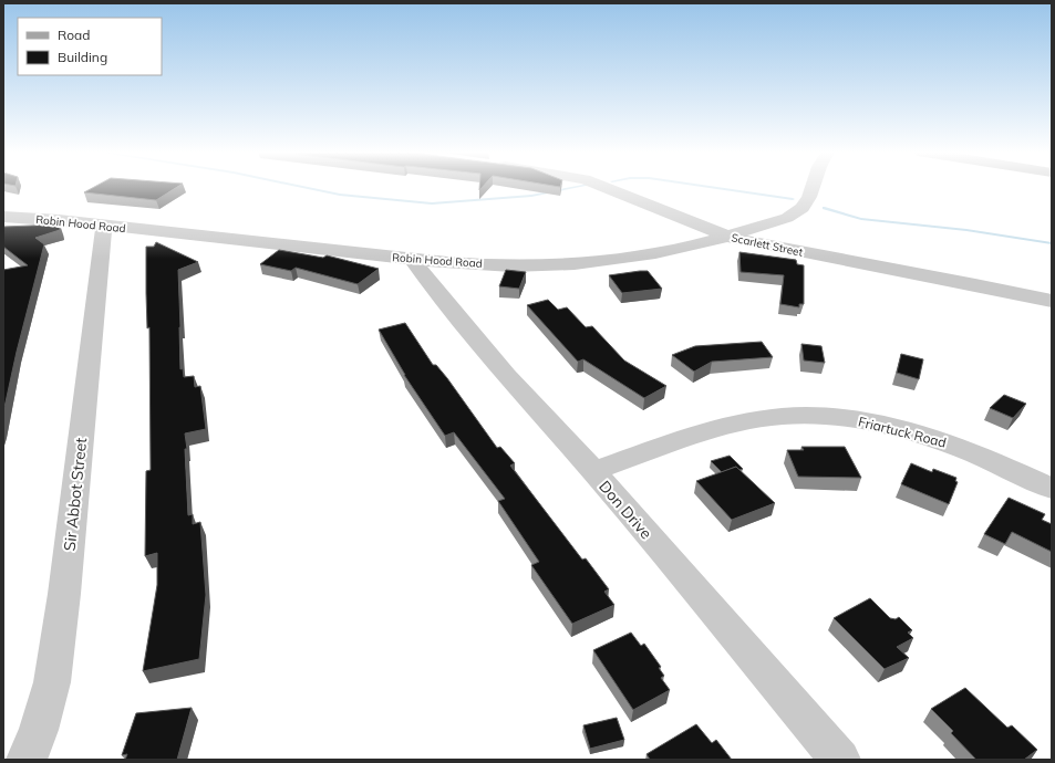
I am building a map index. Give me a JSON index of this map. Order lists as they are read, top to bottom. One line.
{"streets":{"street":["Robin Hood Road","Scarlett Street","Friartuck Road","Sir Abbot Street","Don Drive"]},"crossings":[["Robin Hood Road","Scarlett Street"],["Robin Hood Road","Sir Abbot Street"],["Robin Hood Road","Don Drive"],["Friartuck Road","Don Drive"]],"legend":["Road","Building"]}
